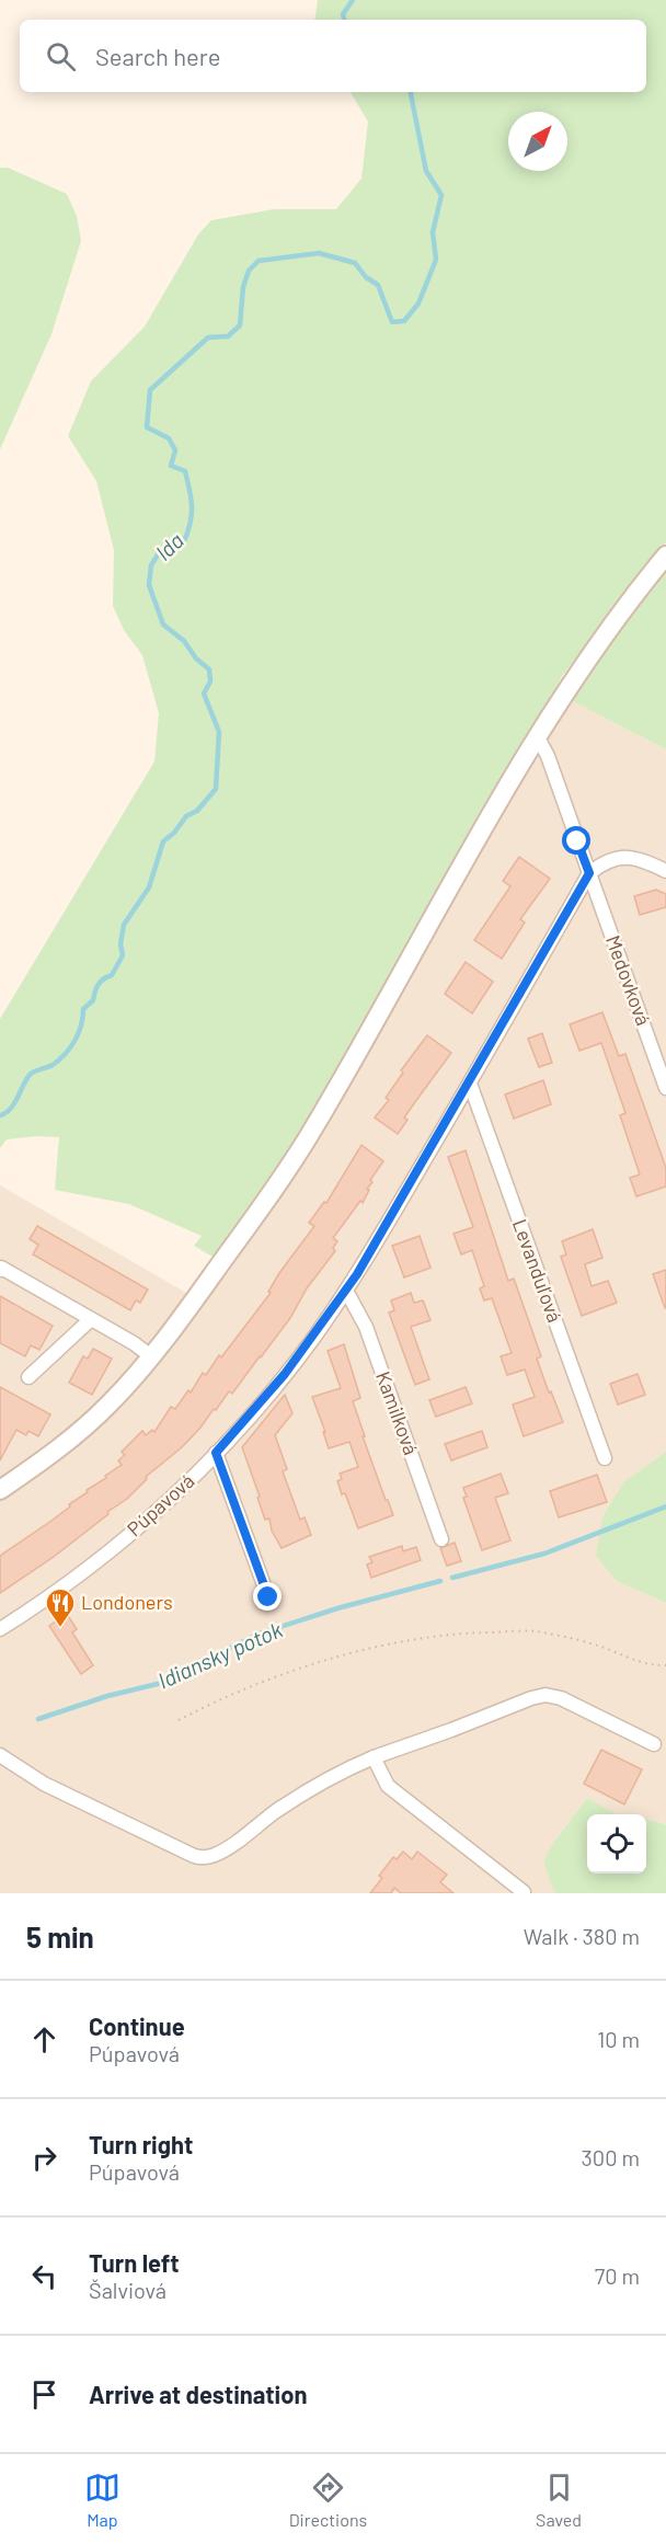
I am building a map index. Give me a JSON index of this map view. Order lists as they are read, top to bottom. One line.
{"streets":{"street":["Medovková","Levanduľová","Kamilková","Púpavová"]},"crossings":[["Medovková","Púpavová"],["Levanduľová","Púpavová"],["Kamilková","Púpavová"]],"water":["Ida","Idiansky potok"],"places":{"restaurant":["Londoners"]},"north":"top right","page":{"search":"Search here","heading":["5 min","Walk · 380 m"],"list":[["Continue","Púpavová","10 m"],["Turn right","Púpavová","300 m"],["Turn left","Šalviová","70 m"],"Arrive at destination"],"nav":["Map","Directions","Saved"]}}
